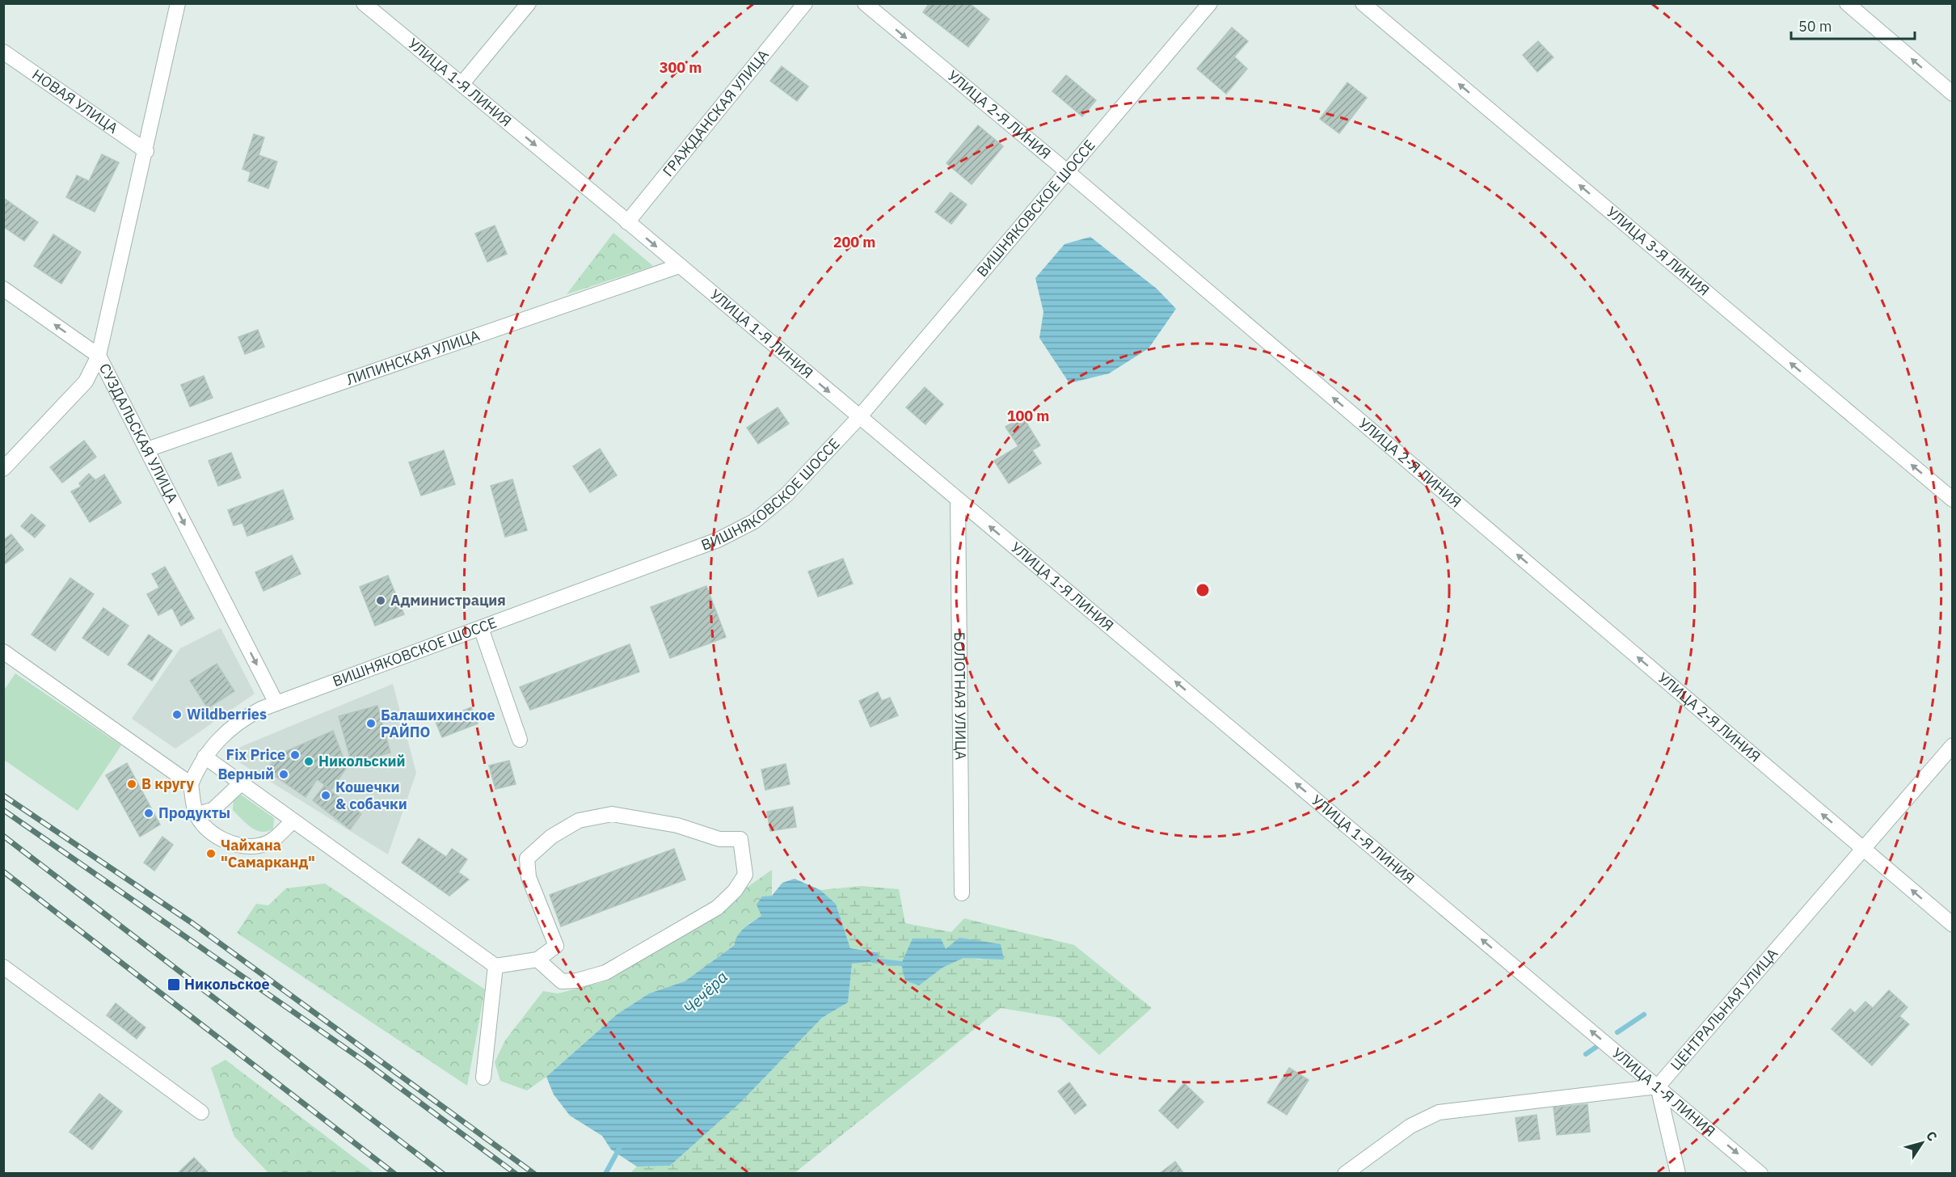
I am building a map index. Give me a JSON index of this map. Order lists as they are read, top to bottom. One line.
{"streets":{"street":["УЛИЦА 1-Я ЛИНИЯ","НОВАЯ УЛИЦА","ГРАЖДАНСКАЯ УЛИЦА","УЛИЦА 2-Я ЛИНИЯ","ВИШНЯКОВСКОЕ ШОССЕ","УЛИЦА 3-Я ЛИНИЯ","ЛИПИНСКАЯ УЛИЦА","СУЗДАЛЬСКАЯ УЛИЦА","БОЛОТНАЯ УЛИЦА","ЦЕНТРАЛЬНАЯ УЛИЦА"]},"crossings":[["УЛИЦА 1-Я ЛИНИЯ","ГРАЖДАНСКАЯ УЛИЦА"],["УЛИЦА 1-Я ЛИНИЯ","ВИШНЯКОВСКОЕ ШОССЕ"],["УЛИЦА 1-Я ЛИНИЯ","ЛИПИНСКАЯ УЛИЦА"],["УЛИЦА 1-Я ЛИНИЯ","БОЛОТНАЯ УЛИЦА"],["УЛИЦА 1-Я ЛИНИЯ","ЦЕНТРАЛЬНАЯ УЛИЦА"],["НОВАЯ УЛИЦА","СУЗДАЛЬСКАЯ УЛИЦА"],["УЛИЦА 2-Я ЛИНИЯ","ВИШНЯКОВСКОЕ ШОССЕ"],["УЛИЦА 2-Я ЛИНИЯ","ЦЕНТРАЛЬНАЯ УЛИЦА"],["ВИШНЯКОВСКОЕ ШОССЕ","СУЗДАЛЬСКАЯ УЛИЦА"],["ЛИПИНСКАЯ УЛИЦА","СУЗДАЛЬСКАЯ УЛИЦА"]],"one_way":["УЛИЦА 3-Я ЛИНИЯ","СУЗДАЛЬСКАЯ УЛИЦА"],"water":["Чечёра"],"places":{"other":["Администрация","Wildberries","Балашихинское РАЙПО","Fix Price","Никольский","Верный","В кругу","Кошечки & собачки","Продукты","Чайхана \"Самарканд\""],"transit":["Никольское"]},"scale_bar":"50 m","north":"top right","rings":["300 m","200 m","100 m"]}
